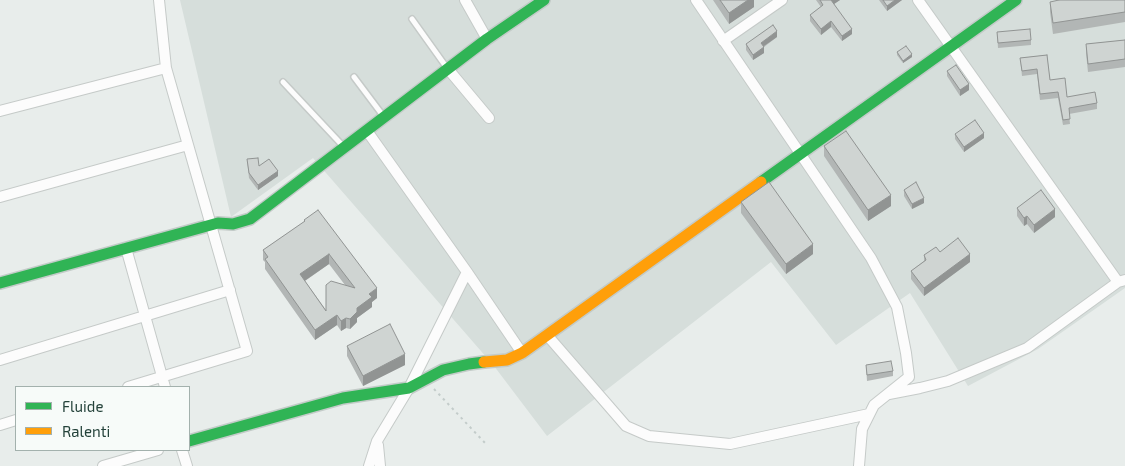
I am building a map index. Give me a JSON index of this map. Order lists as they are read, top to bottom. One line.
{"legend":["Fluide","Ralenti"]}
